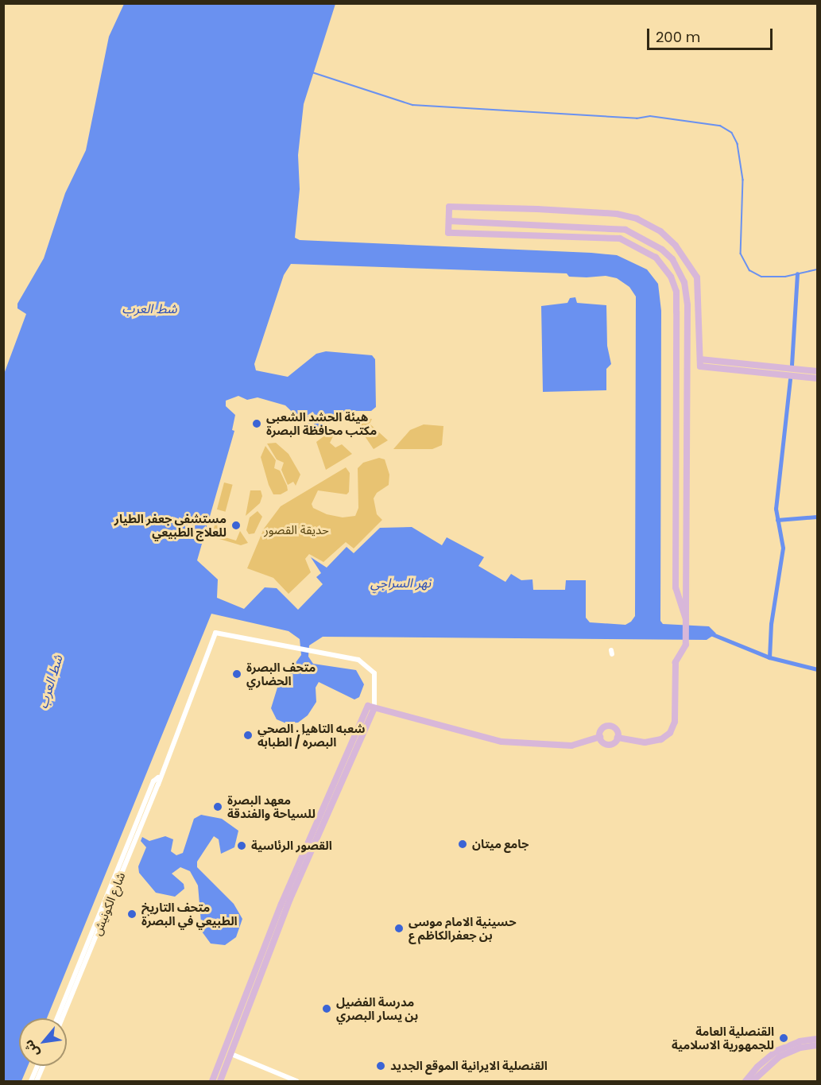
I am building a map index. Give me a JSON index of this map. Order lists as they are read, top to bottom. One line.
{"streets":{"street":["شارع الكونيش"]},"water":["شط العرب","نهر السراجي"],"parks":["حديقة القصور"],"places":["هيئة الحشد الشعبي مكتب محافظة البصرة","مستشفى جعفر الطيار للعلاج الطبيعي","متحف البصرة الحضاري","شعبه التاهيل الصحي البصره / الطبابه","معهد البصرة للسياحة والفندقة","جامع ميتان","القصور الرئاسية","متحف التاريخ الطبيعي في البصرة","حسينية الامام موسى بن جعفرالكاظم ع","مدرسة الفضيل بن يسار البصري","القنصلية العامة للجمهورية الاسلامية","القنصلية الايرانية الموقع الجديد"],"scale_bar":"200 m","north":"bottom left"}
